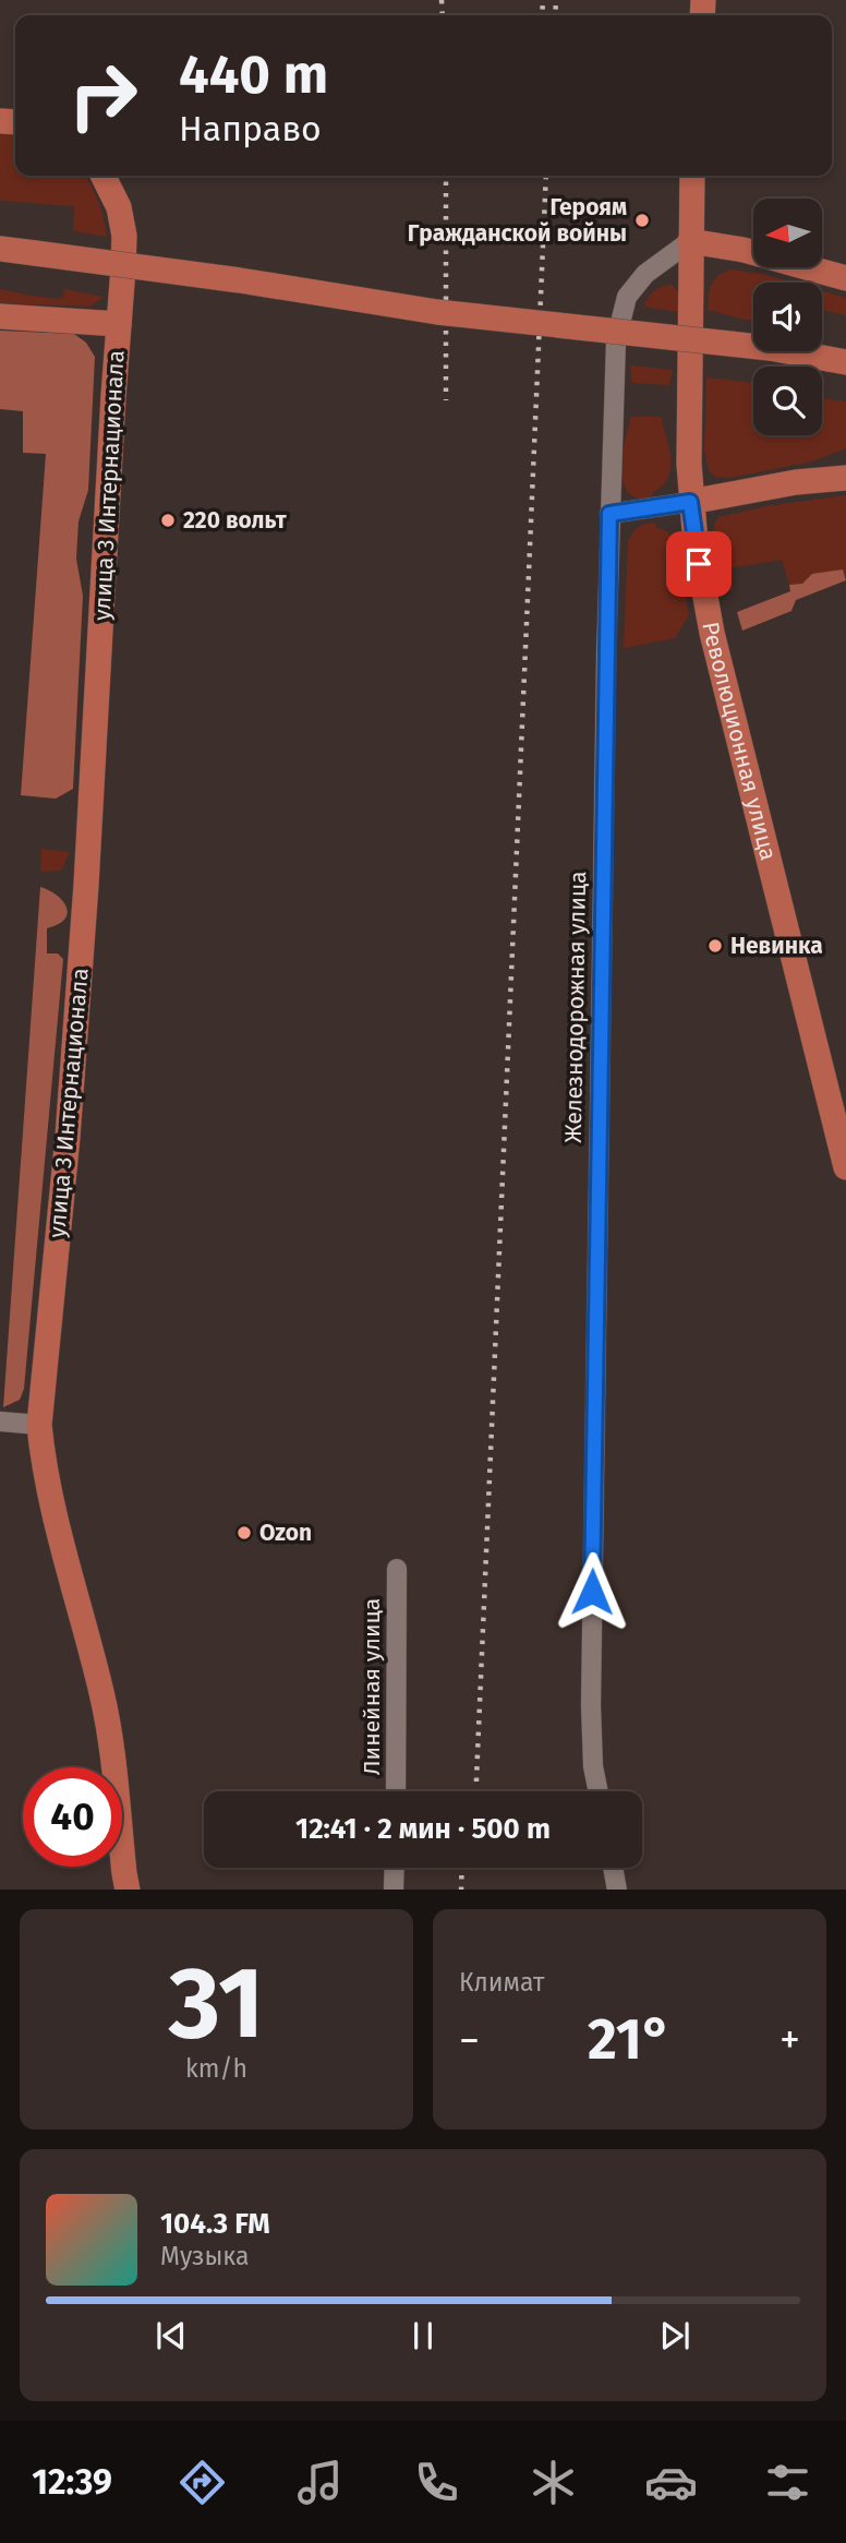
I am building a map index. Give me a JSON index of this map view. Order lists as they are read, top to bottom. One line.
{"streets":{"main road":["улица 3 Интернационала","Революционная улица"],"street":["Железнодорожная улица","Линейная улица"]},"crossings":[["Революционная улица","Железнодорожная улица"]],"places":["Героям Гражданской войны","220 вольт","Невинка","Ozon"],"north":"left","page":{"turn":["440 m","Направо"],"limit":"40","trip":"12:41 · 2 мин · 500 m","tile":[["31","km/h"],"Климат"],"heat":["−","21°","+"],"song":["104.3 FM","Музыка"],"tabs":"12:39"}}
